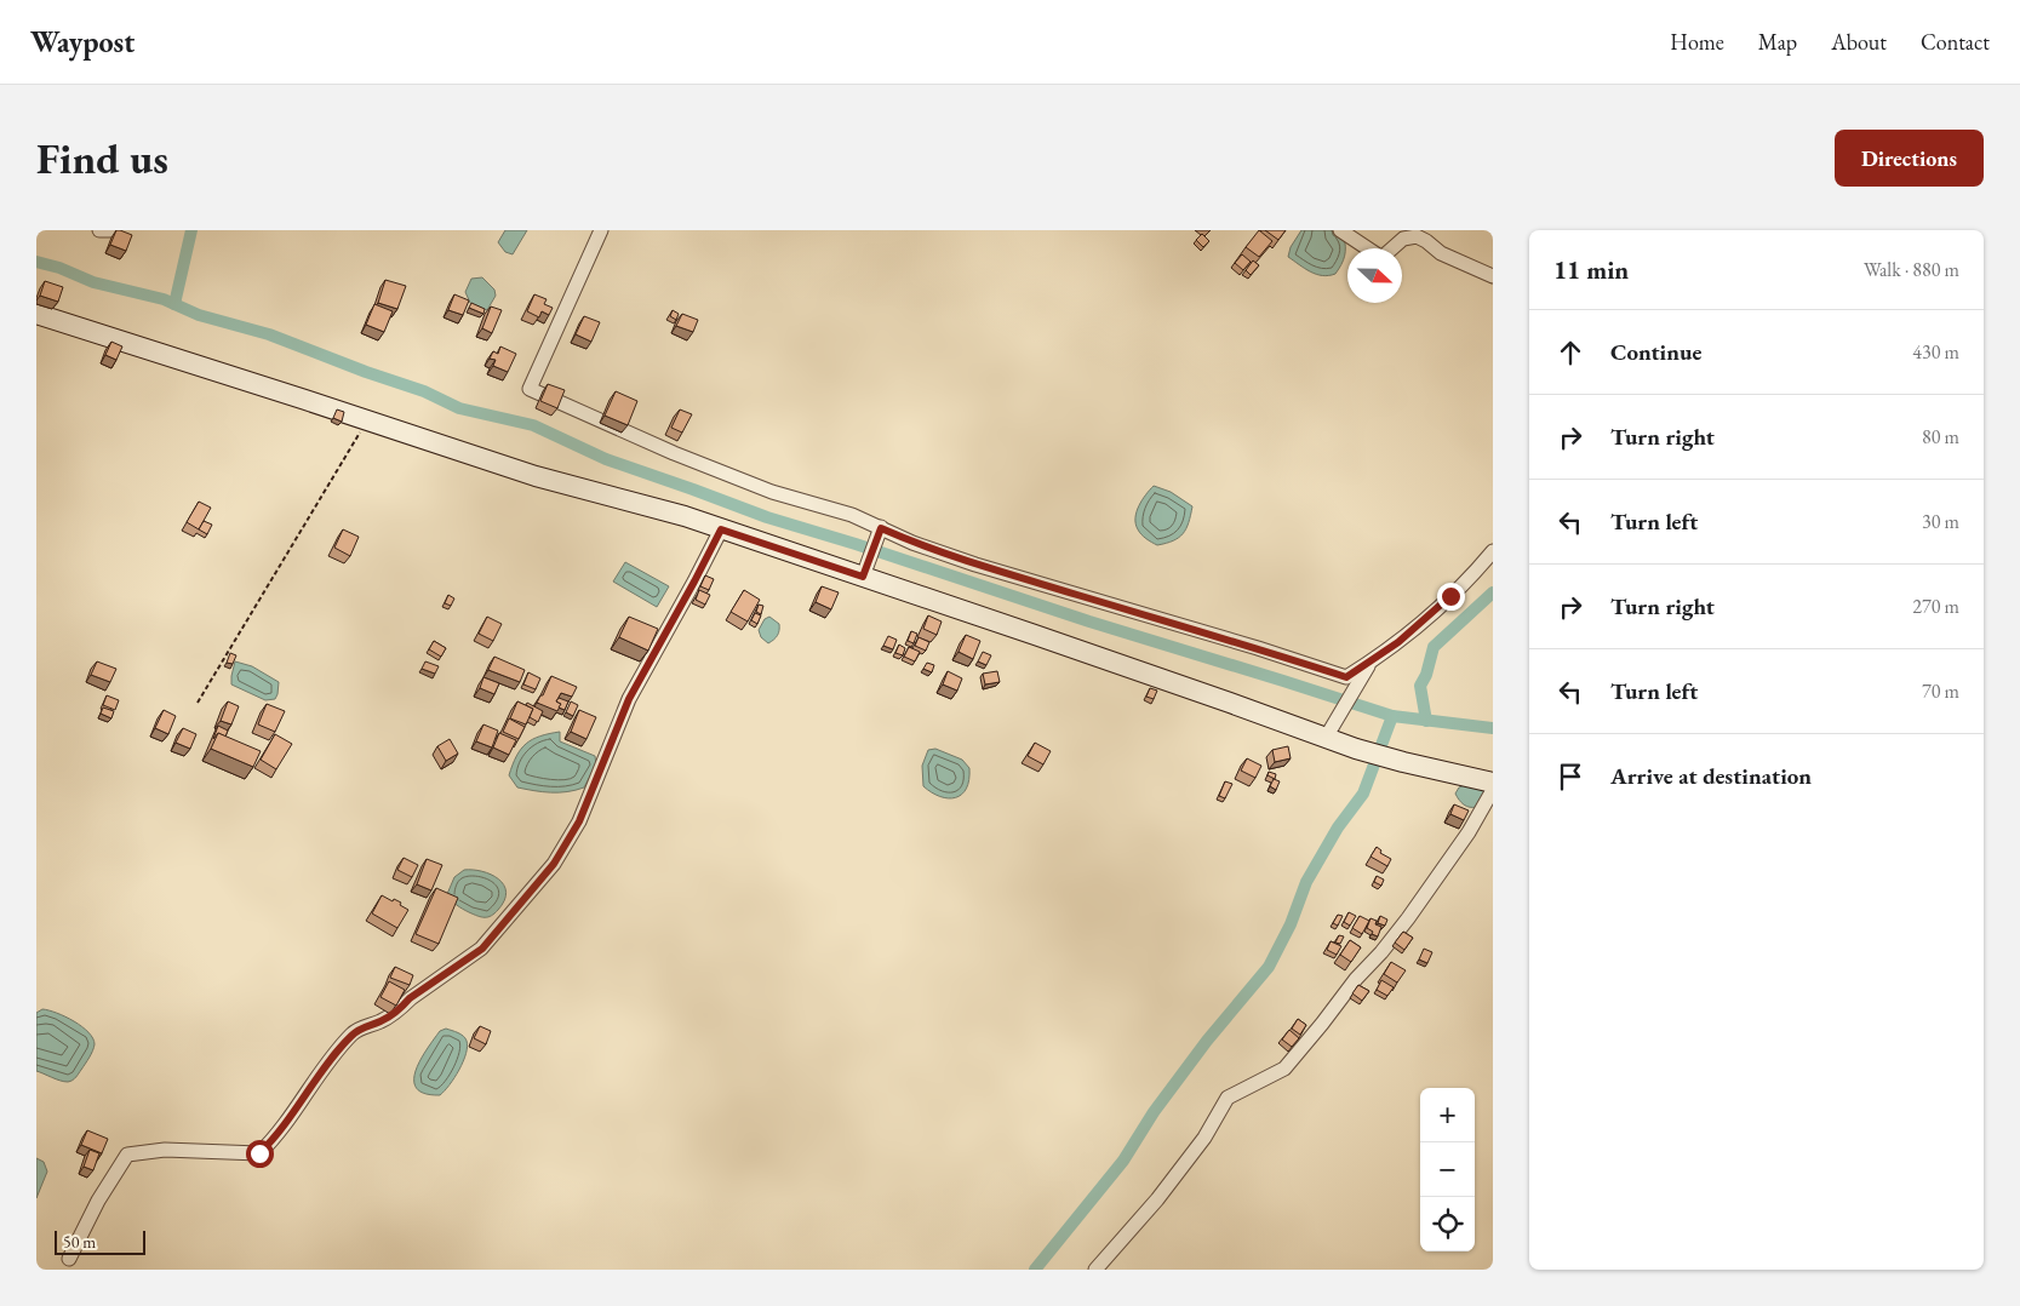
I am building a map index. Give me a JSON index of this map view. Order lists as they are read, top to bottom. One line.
{"scale_bar":"50 m","north":"right","page":{"header":"Waypost","nav":["Home","Map","About","Contact"],"buttons":"Directions","title":"Find us","heading":["11 min","Walk · 880 m"],"list":[["Continue","430 m"],["Turn right","80 m"],["Turn left","30 m"],["Turn right","270 m"],["Turn left","70 m"],"Arrive at destination"],"map_buttons":["+","−"],"scale":"50 m"}}
